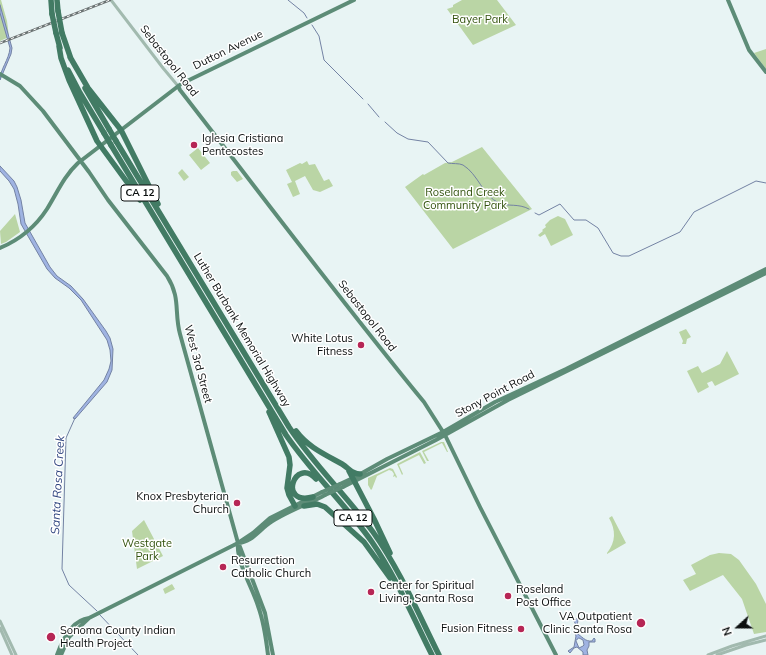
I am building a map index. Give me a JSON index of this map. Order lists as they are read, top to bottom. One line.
{"streets":{"highway":["CA 12","Luther Burbank Memorial Highway"],"main road":["Dutton Avenue","Sebastopol Road","West 3rd Street","Stony Point Road"]},"crossings":[["Dutton Avenue","Sebastopol Road"],["Dutton Avenue","West 3rd Street"],["Sebastopol Road","Stony Point Road"],["West 3rd Street","Stony Point Road"]],"water":["Santa Rosa Creek"],"parks":["Bayer Park","Roseland Creek Community Park","Westgate Park"],"places":["Iglesia Cristiana Pentecostes","White Lotus Fitness","Knox Presbyterian Church","Resurrection Catholic Church","Center for Spiritual Living, Santa Rosa","Roseland Post Office","VA Outpatient Clinic Santa Rosa","Fusion Fitness","Sonoma County Indian Health Project"],"north":"left"}
